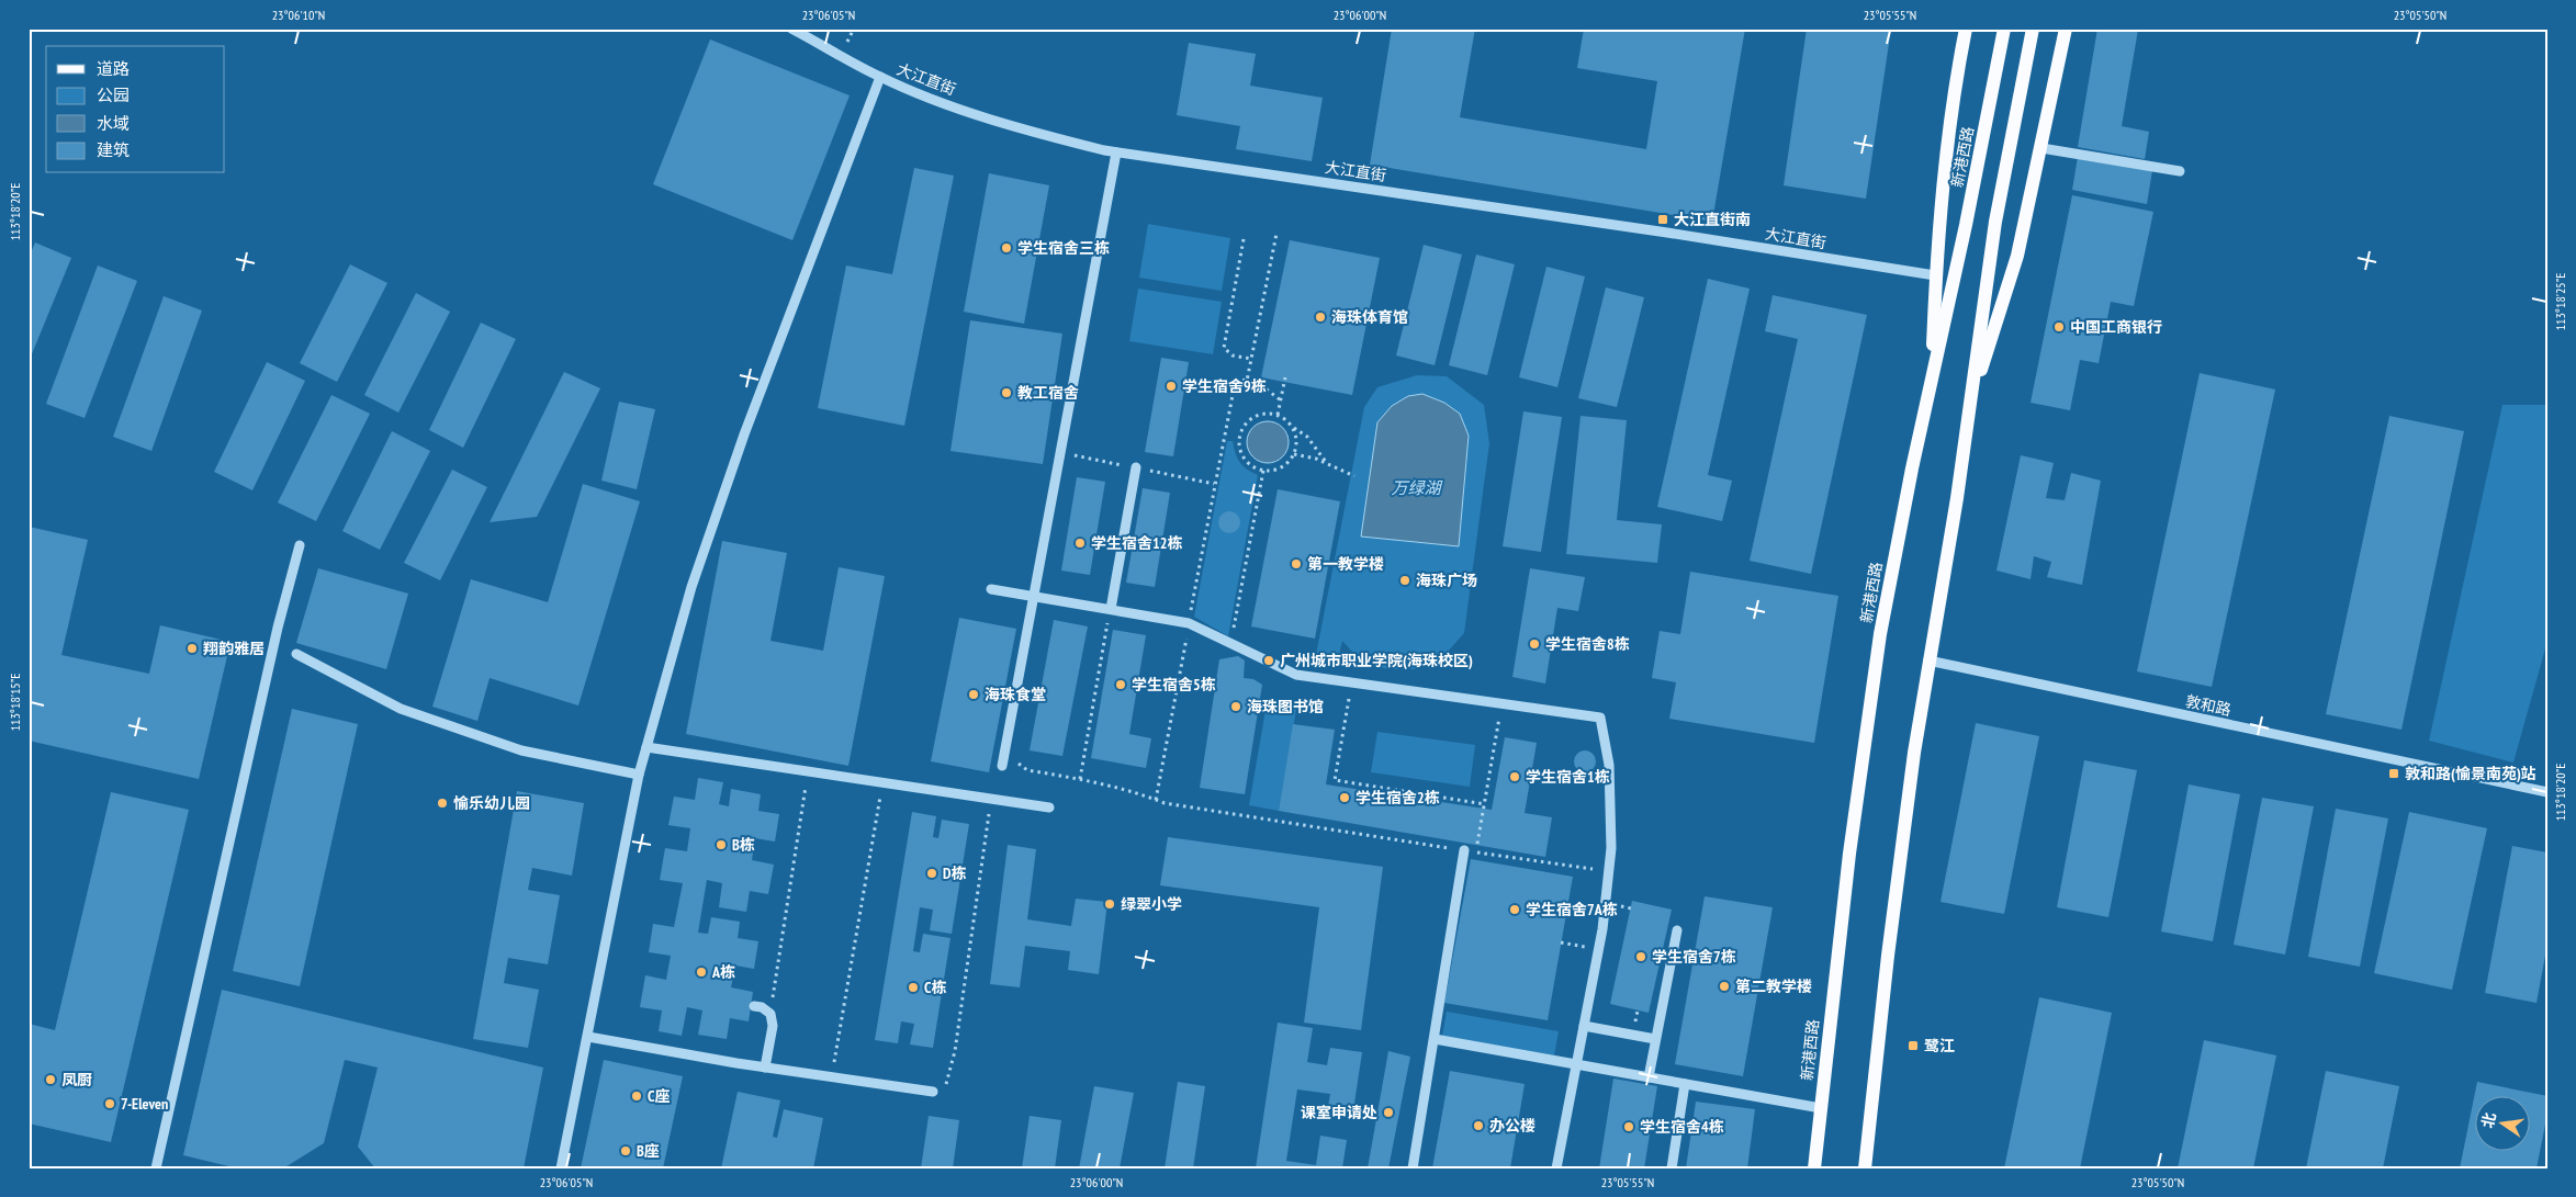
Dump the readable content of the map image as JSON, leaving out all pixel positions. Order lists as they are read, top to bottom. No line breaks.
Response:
{"streets":{"main road":["新港西路"],"street":["大江直街","敦和路"]},"water":["万绿湖"],"places":{"transit":["大江直街南","敦和路(愉景南苑)站","鹭江"],"other":["学生宿舍三栋","海珠体育馆","中国工商银行","学生宿舍9栋","教工宿舍","学生宿舍12栋","第一教学楼","海珠广场","学生宿舍8栋","翔韵雅居","广州城市职业学院(海珠校区)","学生宿舍5栋","海珠食堂","海珠图书馆","学生宿舍1栋","学生宿舍2栋","愉乐幼儿园","B栋","D栋","绿翠小学","学生宿舍7A栋","学生宿舍7栋","A栋","第二教学楼","C栋","凤厨","C座","7-Eleven","课室申请处","办公楼","学生宿舍4栋","B座"]},"legend":["道路","公园","水域","建筑"],"north":"left","coordinates":["23°06'10\"N","23°06'05\"N","23°06'00\"N","23°05'55\"N","23°05'50\"N","113°18'20\"E","113°18'25\"E","113°18'15\"E"]}
